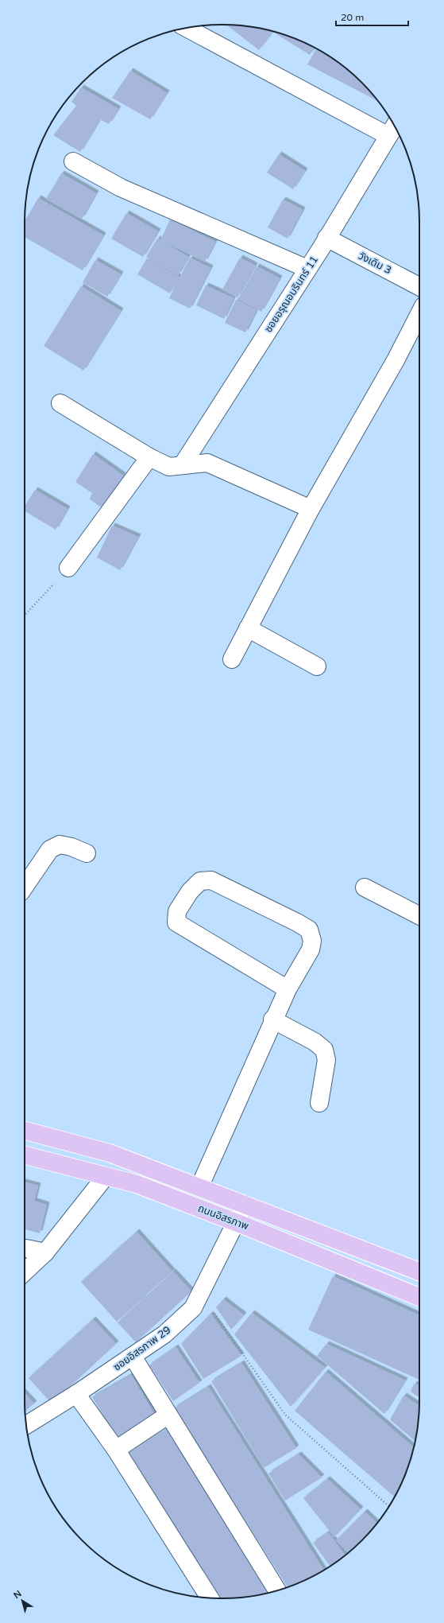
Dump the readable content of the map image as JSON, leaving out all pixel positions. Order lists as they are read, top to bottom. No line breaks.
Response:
{"streets":{"main road":["ถนนอิสรภาพ"],"street":["วังเดิม 3","ซอยอรุณอมรินทร์ 11","ซอยอิสรภาพ 29"]},"crossings":[["วังเดิม 3","ซอยอรุณอมรินทร์ 11"],["ถนนอิสรภาพ","ซอยอิสรภาพ 29"]],"scale_bar":"20 m","north":"top left"}
